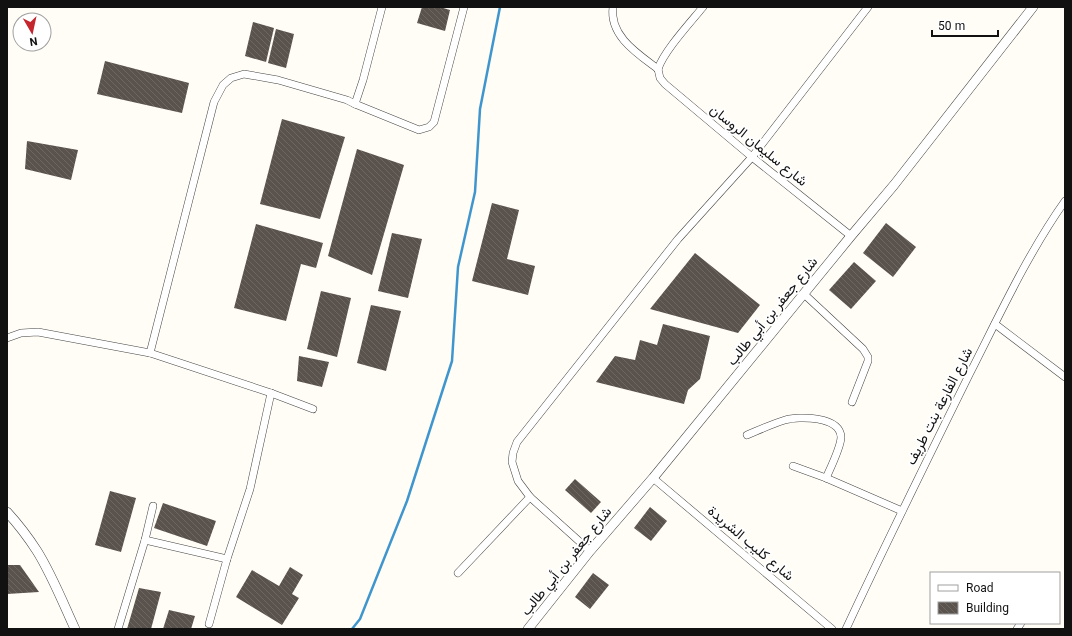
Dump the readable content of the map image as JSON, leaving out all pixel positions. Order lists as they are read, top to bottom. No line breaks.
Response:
{"streets":{"street":["شارع سليمان الروسان","شارع جعفر بن أبي طالب","شارع الفارعة بنت طريف","شارع كليب الشريدة"]},"crossings":[["شارع سليمان الروسان","شارع جعفر بن أبي طالب"],["شارع جعفر بن أبي طالب","شارع كليب الشريدة"]],"legend":["Road","Building"],"scale_bar":"50 m","north":"bottom"}
